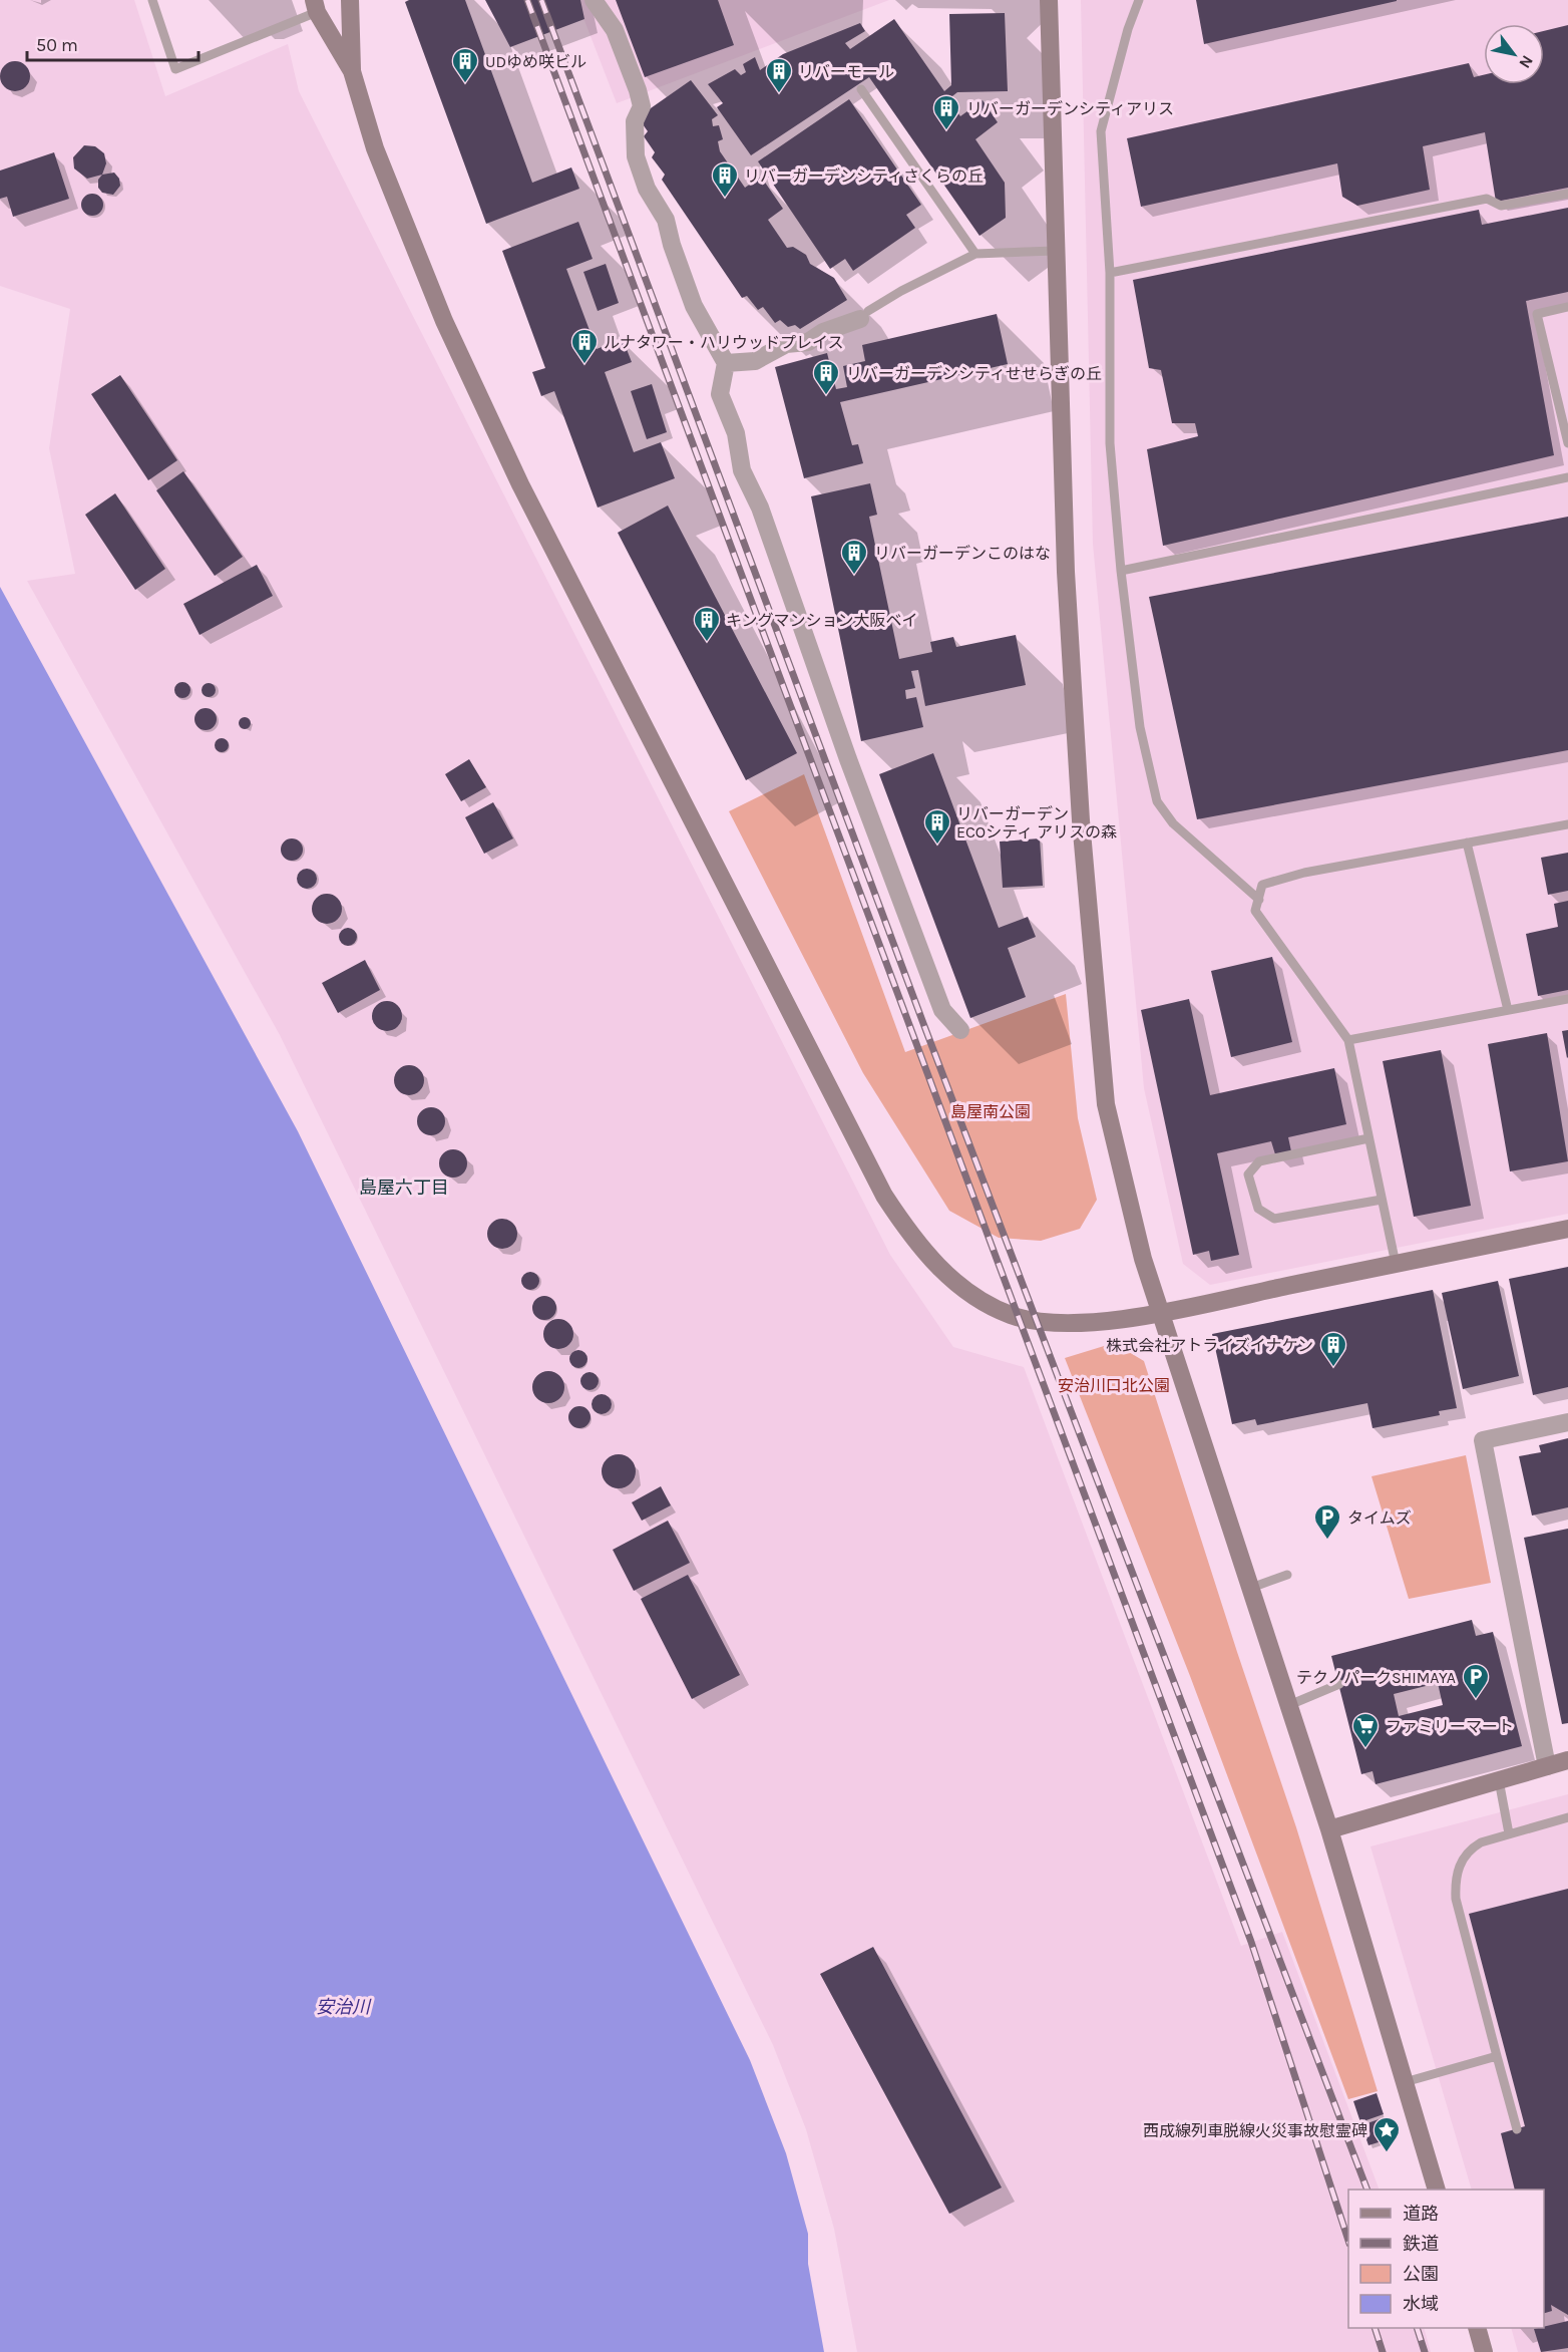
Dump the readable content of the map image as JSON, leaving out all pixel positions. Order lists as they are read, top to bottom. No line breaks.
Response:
{"districts":["島屋六丁目"],"water":["安治川"],"parks":["島屋南公園","安治川口北公園"],"places":{"building":["UDゆめ咲ビル","リバーモール","リバーガーデンシティアリス","リバーガーデンシティさくらの丘","ルナタワー・ハリウッドプレイス","リバーガーデンシティせせらぎの丘","リバーガーデンこのはな","キングマンション大阪ベイ","リバーガーデン ECOシティ アリスの森","株式会社アトライズイナケン"],"parking":["タイムズ","テクノパークSHIMAYA"],"supermarket":["ファミリーマート"],"place":["西成線列車脱線火災事故慰霊碑"]},"legend":["道路","鉄道","公園","水域"],"scale_bar":"50 m","north":"bottom right"}
